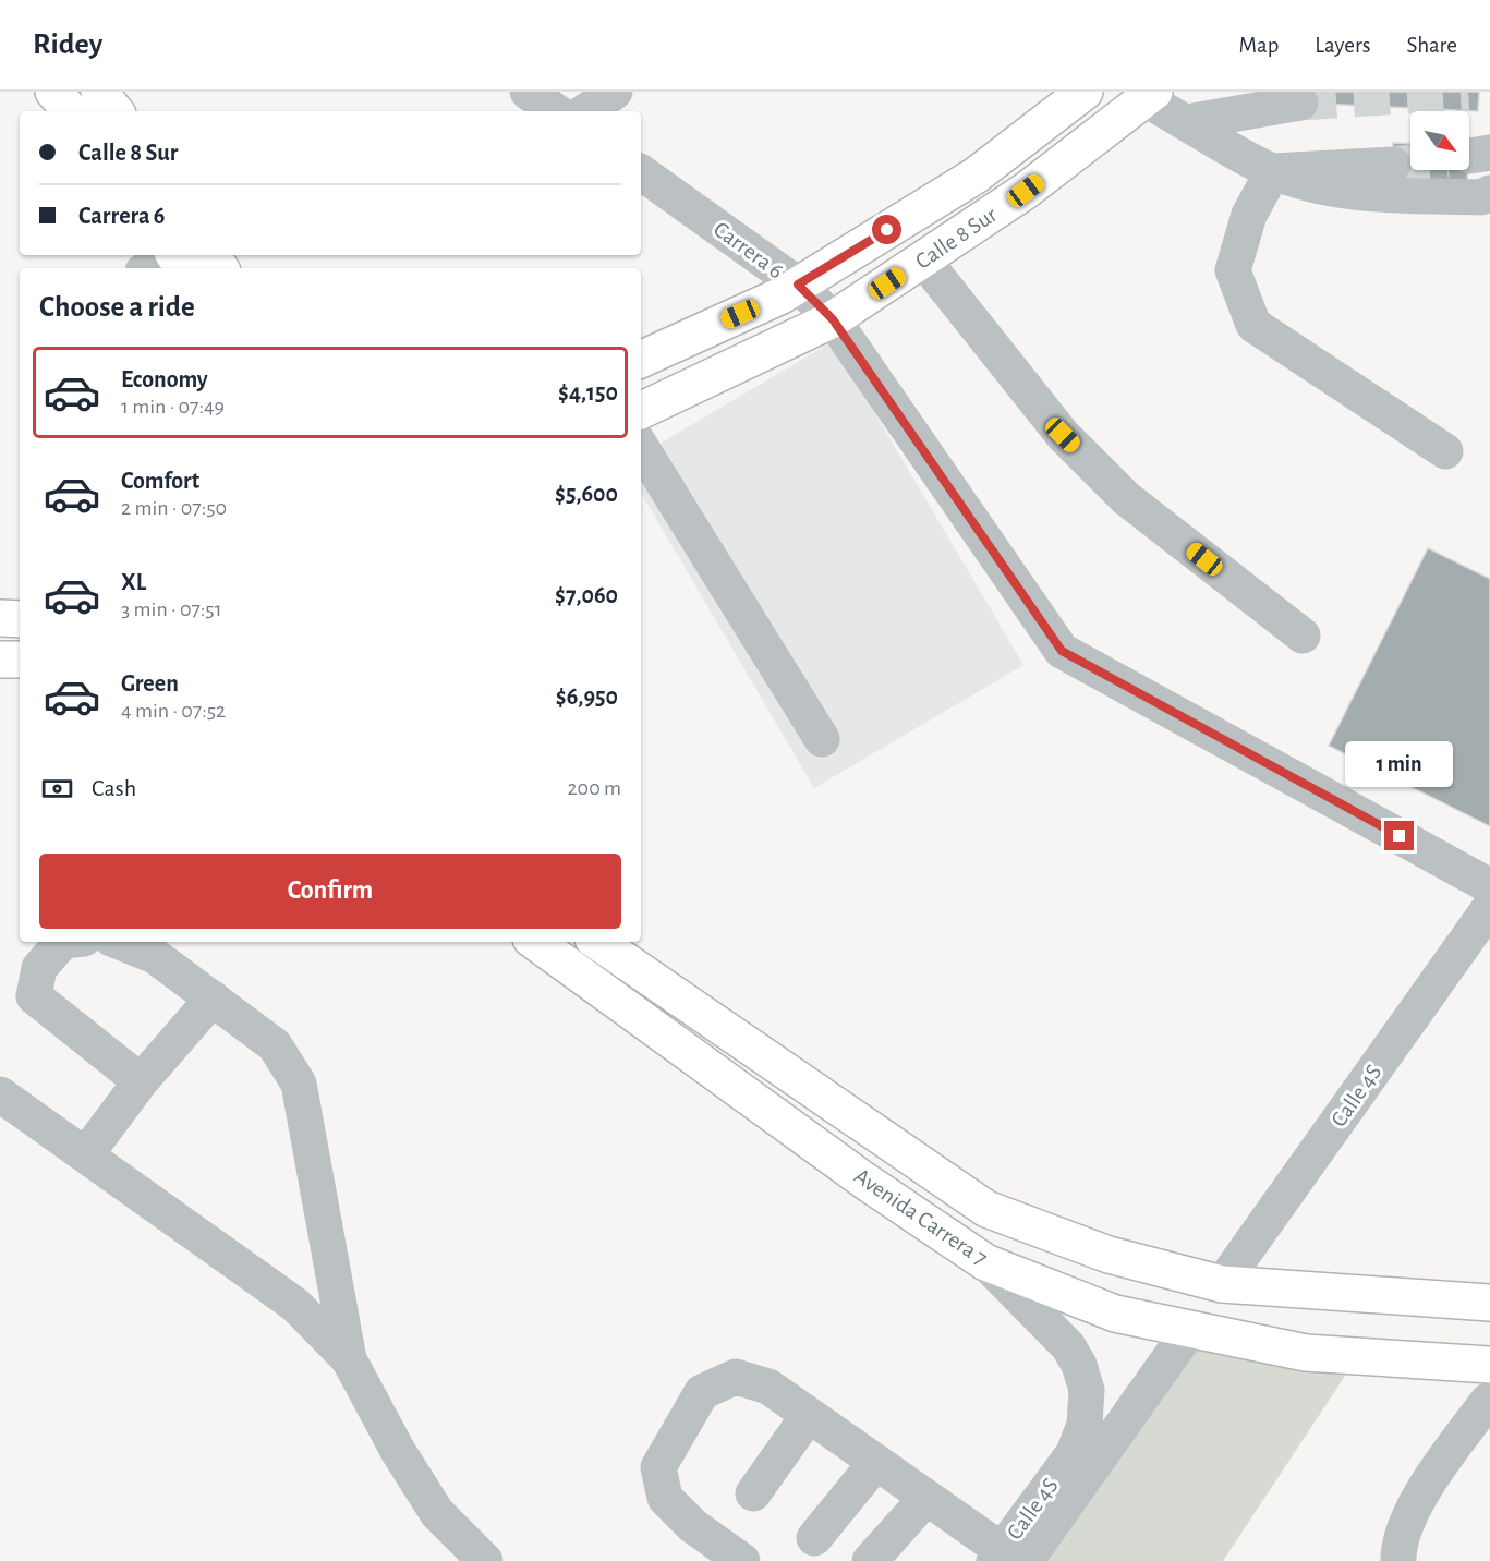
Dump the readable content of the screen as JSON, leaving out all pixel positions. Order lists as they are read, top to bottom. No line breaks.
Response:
{"streets":{"main road":["Calle 8 Sur","Avenida Carrera 7"],"street":["Carrera 6","Calle 4S"]},"crossings":[["Calle 8 Sur","Carrera 6"],["Calle 4S","Avenida Carrera 7"]],"north":"bottom right","page":{"header":"Ridey","nav":["Map","Layers","Share"],"banner":["Calle 8 Sur","Carrera 6"],"heading":"Choose a ride","list":[{"name":"Economy","note":"1 min · 07:49","value":"$4,150"},{"name":"Comfort","note":"2 min · 07:50","value":"$5,600"},{"name":"XL","note":"3 min · 07:51","value":"$7,060"},{"name":"Green","note":"4 min · 07:52","value":"$6,950"}],"bubble":"1 min","pay":["Cash","200 m"],"buttons":"Confirm"}}
